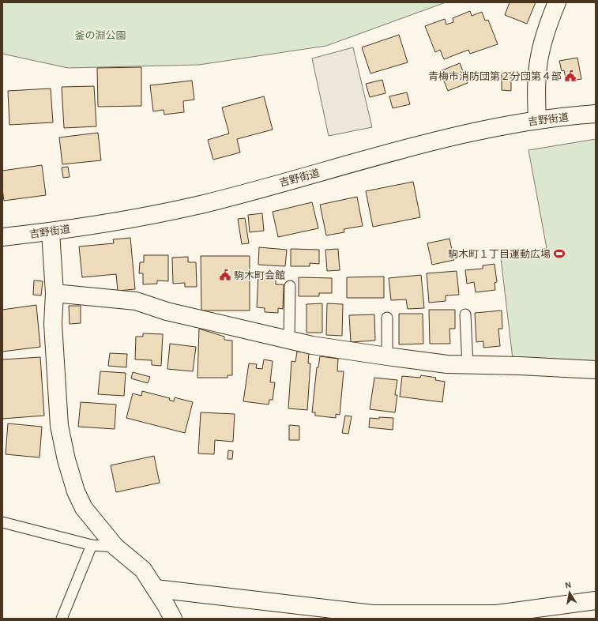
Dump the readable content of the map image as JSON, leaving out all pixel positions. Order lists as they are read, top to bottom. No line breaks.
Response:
{"streets":{"main road":["吉野街道"]},"parks":["釜の淵公園"],"places":{"public building":["青梅市消防団第２分団第４部","駒木町会館"],"sports":["駒木町１丁目運動広場"]},"north":"top"}
